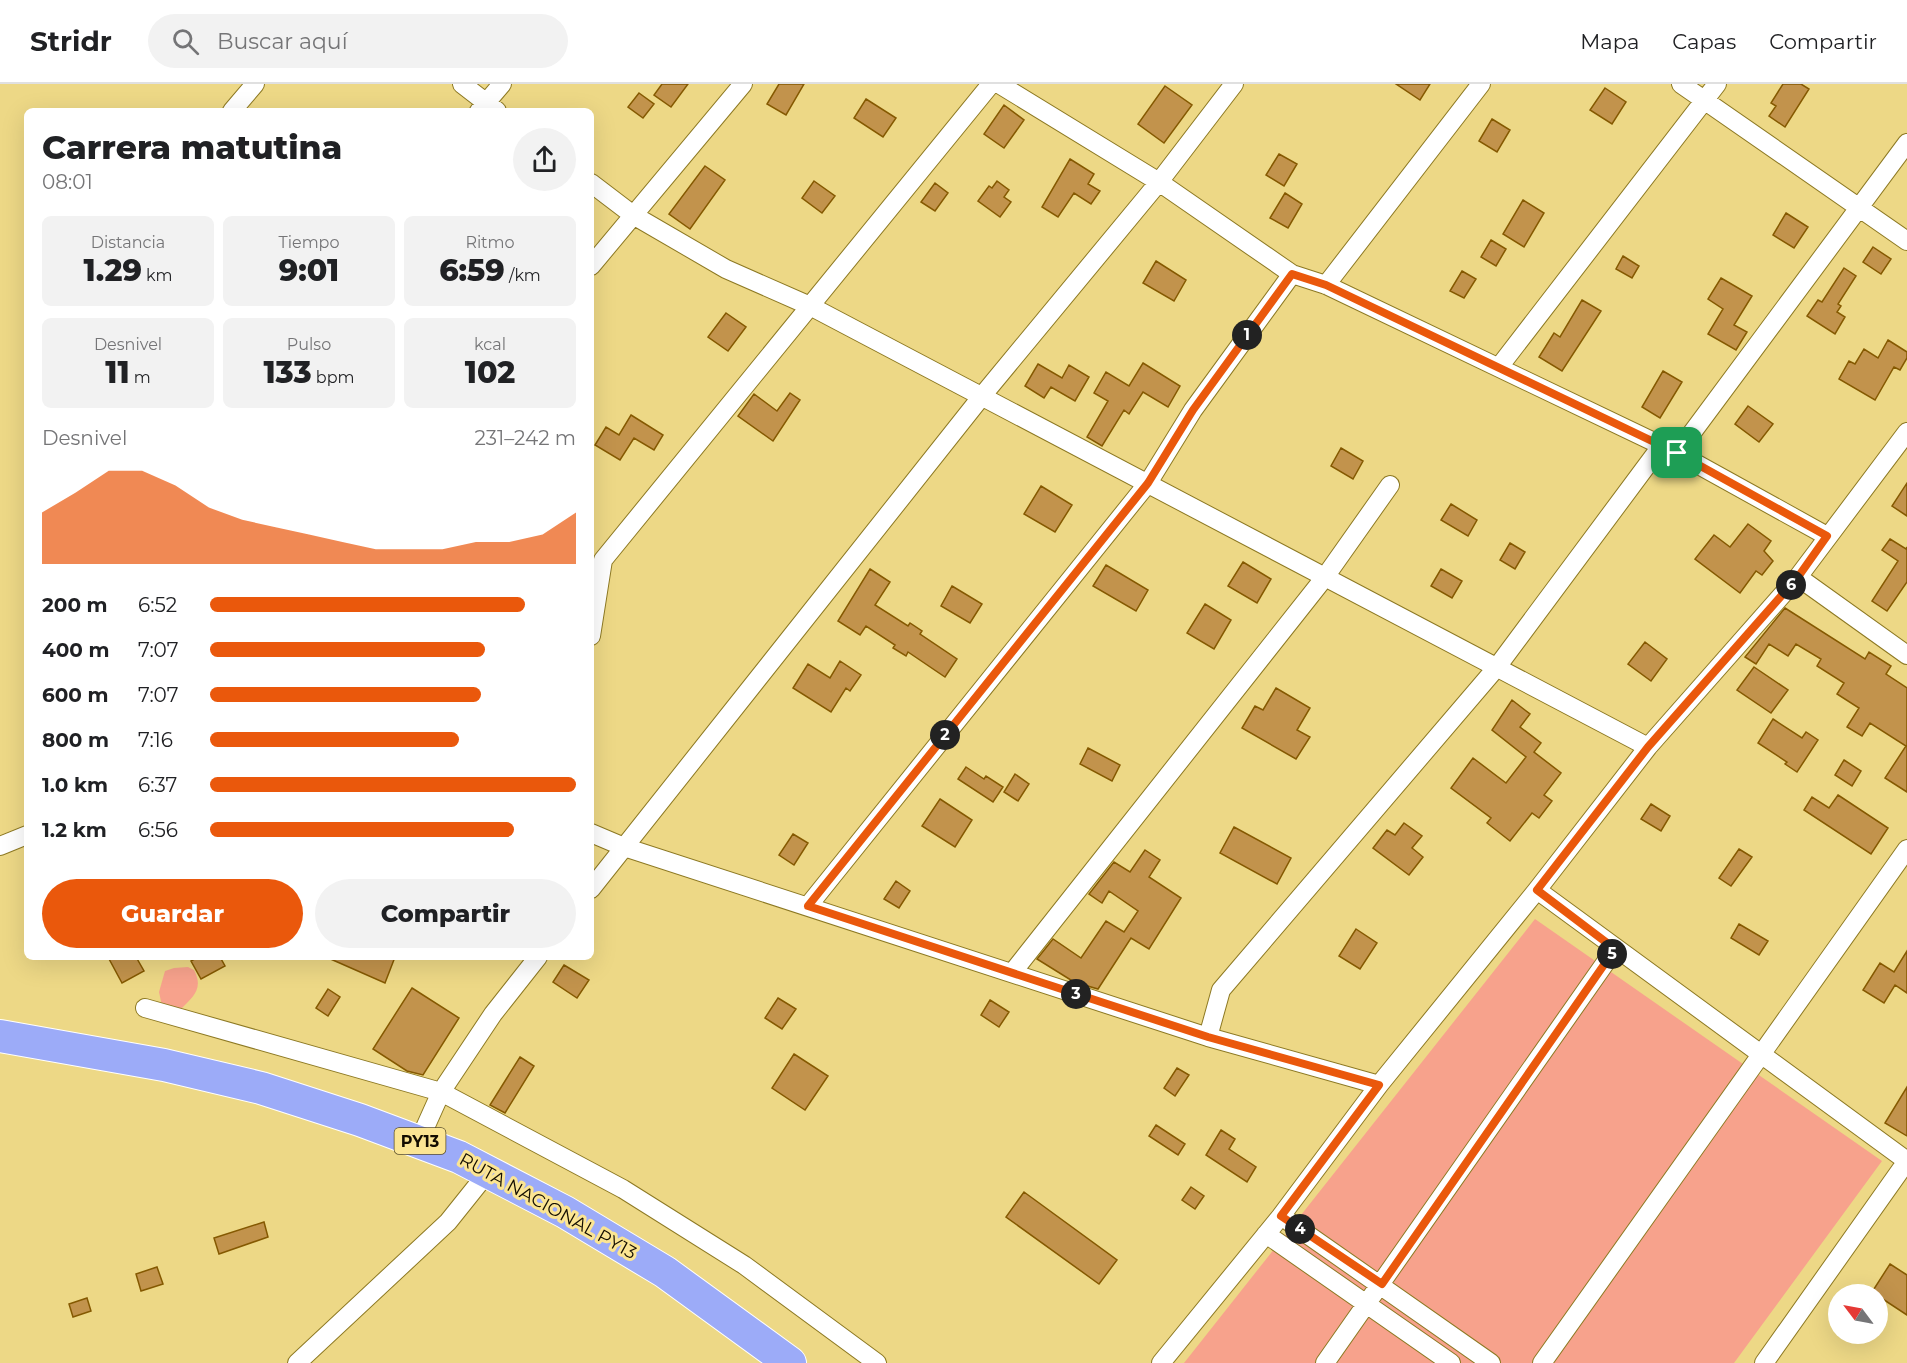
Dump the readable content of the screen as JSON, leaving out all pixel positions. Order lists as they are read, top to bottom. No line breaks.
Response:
{"streets":{"highway":["PY13","RUTA NACIONAL PY13"]},"north":"top left","page":{"header":"Stridr","search":"Buscar aquí","nav":["Mapa","Capas","Compartir"],"heading":["Carrera matutina","08:01"],"stats":[["Distancia","1.29 km"],["Tiempo","9:01"],["Ritmo","6:59 /km"],["Desnivel","11 m"],["Pulso","133 bpm"],["kcal","102"]],"pins":["1","6","2","5","3","4"],"chart":["Desnivel","231–242 m"],"list":[{"name":"200 m","note":"6:52"},{"name":"400 m","note":"7:07"},{"name":"600 m","note":"7:07"},{"name":"800 m","note":"7:16"},{"name":"1.0 km","note":"6:37"},{"name":"1.2 km","note":"6:56"}],"buttons":["Guardar","Compartir"]}}
